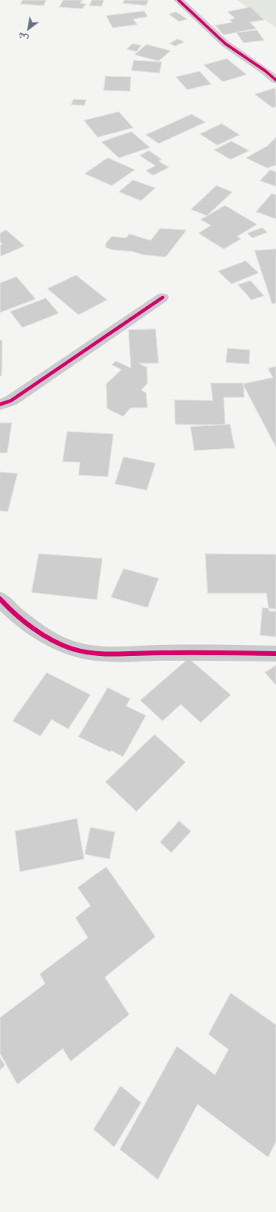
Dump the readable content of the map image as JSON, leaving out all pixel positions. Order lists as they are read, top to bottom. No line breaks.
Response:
{"north":"bottom left"}
